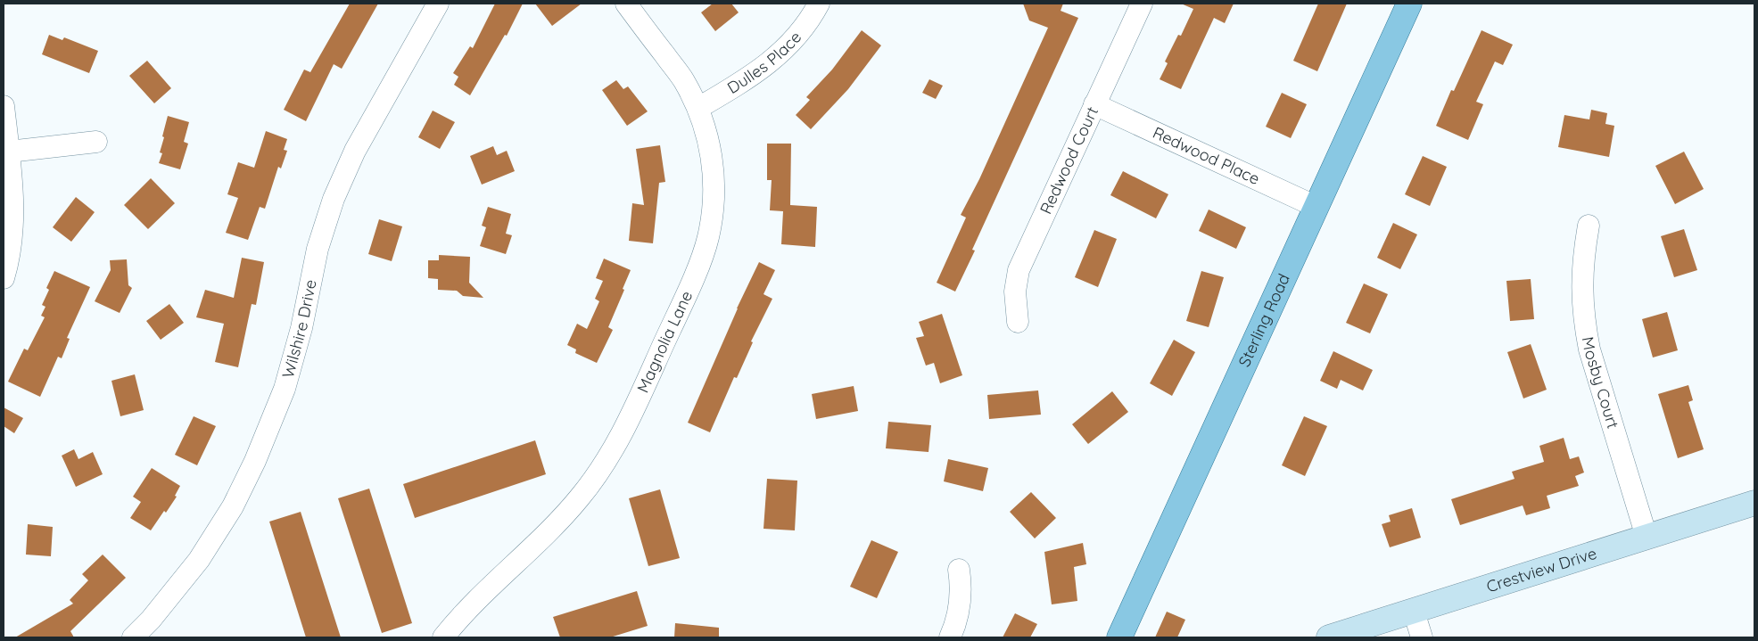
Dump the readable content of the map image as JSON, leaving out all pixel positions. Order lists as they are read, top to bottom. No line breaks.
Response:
{"streets":{"main road":["Sterling Road","Crestview Drive"],"street":["Dulles Place","Redwood Place","Redwood Court","Wilshire Drive","Magnolia Lane","Mosby Court"]},"crossings":[["Dulles Place","Magnolia Lane"],["Redwood Place","Redwood Court"],["Redwood Place","Sterling Road"],["Mosby Court","Crestview Drive"]]}
